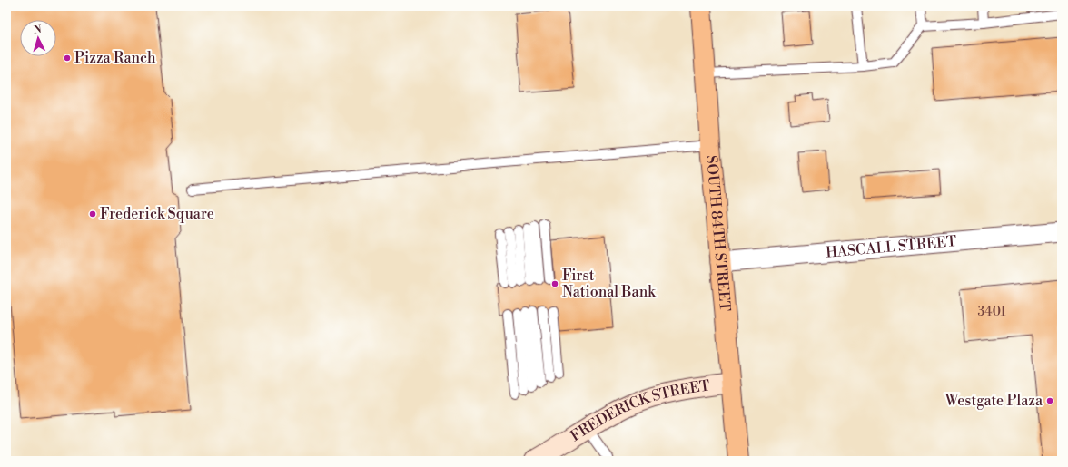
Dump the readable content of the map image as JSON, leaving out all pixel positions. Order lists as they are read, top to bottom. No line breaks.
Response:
{"streets":{"main road":["SOUTH 84TH STREET","FREDERICK STREET"],"street":["HASCALL STREET"]},"crossings":[["SOUTH 84TH STREET","HASCALL STREET"],["SOUTH 84TH STREET","FREDERICK STREET"]],"places":["Pizza Ranch","Frederick Square","First National Bank","Westgate Plaza"],"house_numbers":["3401"],"north":"top"}
